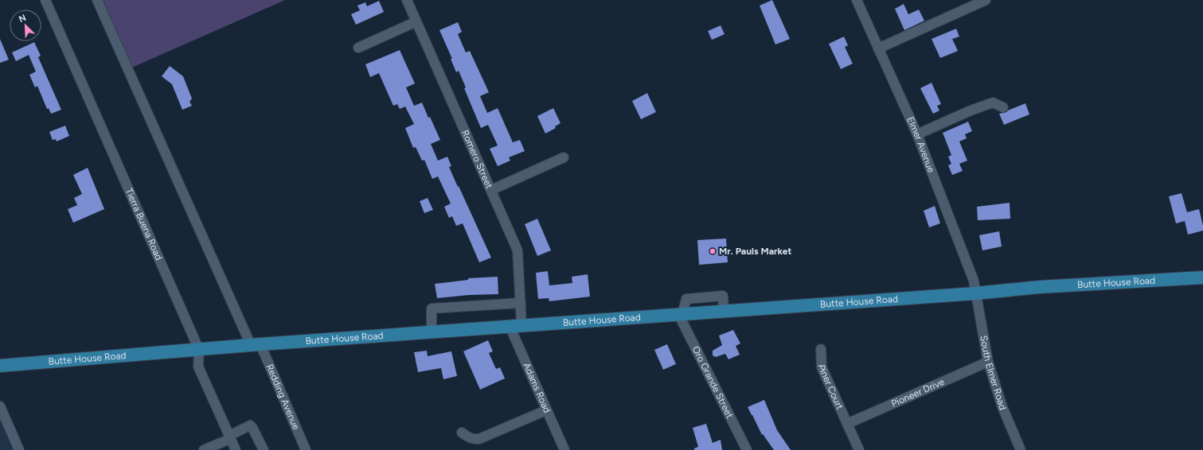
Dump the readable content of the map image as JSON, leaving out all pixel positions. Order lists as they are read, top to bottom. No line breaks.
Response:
{"streets":{"main road":["Butte House Road"],"street":["Elmer Avenue","Romero Street","Tierra Buena Road","South Elmer Road","Oro Grande Street","Piner Court","Adams Road","Pioneer Drive","Redding Avenue"]},"crossings":[["Elmer Avenue","Butte House Road"],["Elmer Avenue","South Elmer Road"],["Romero Street","Butte House Road"],["Romero Street","Adams Road"],["Tierra Buena Road","Butte House Road"],["Butte House Road","South Elmer Road"],["Butte House Road","Oro Grande Street"],["Butte House Road","Adams Road"],["Butte House Road","Redding Avenue"],["South Elmer Road","Pioneer Drive"],["Piner Court","Pioneer Drive"]],"places":["Mr. Pauls Market"],"north":"top left"}
